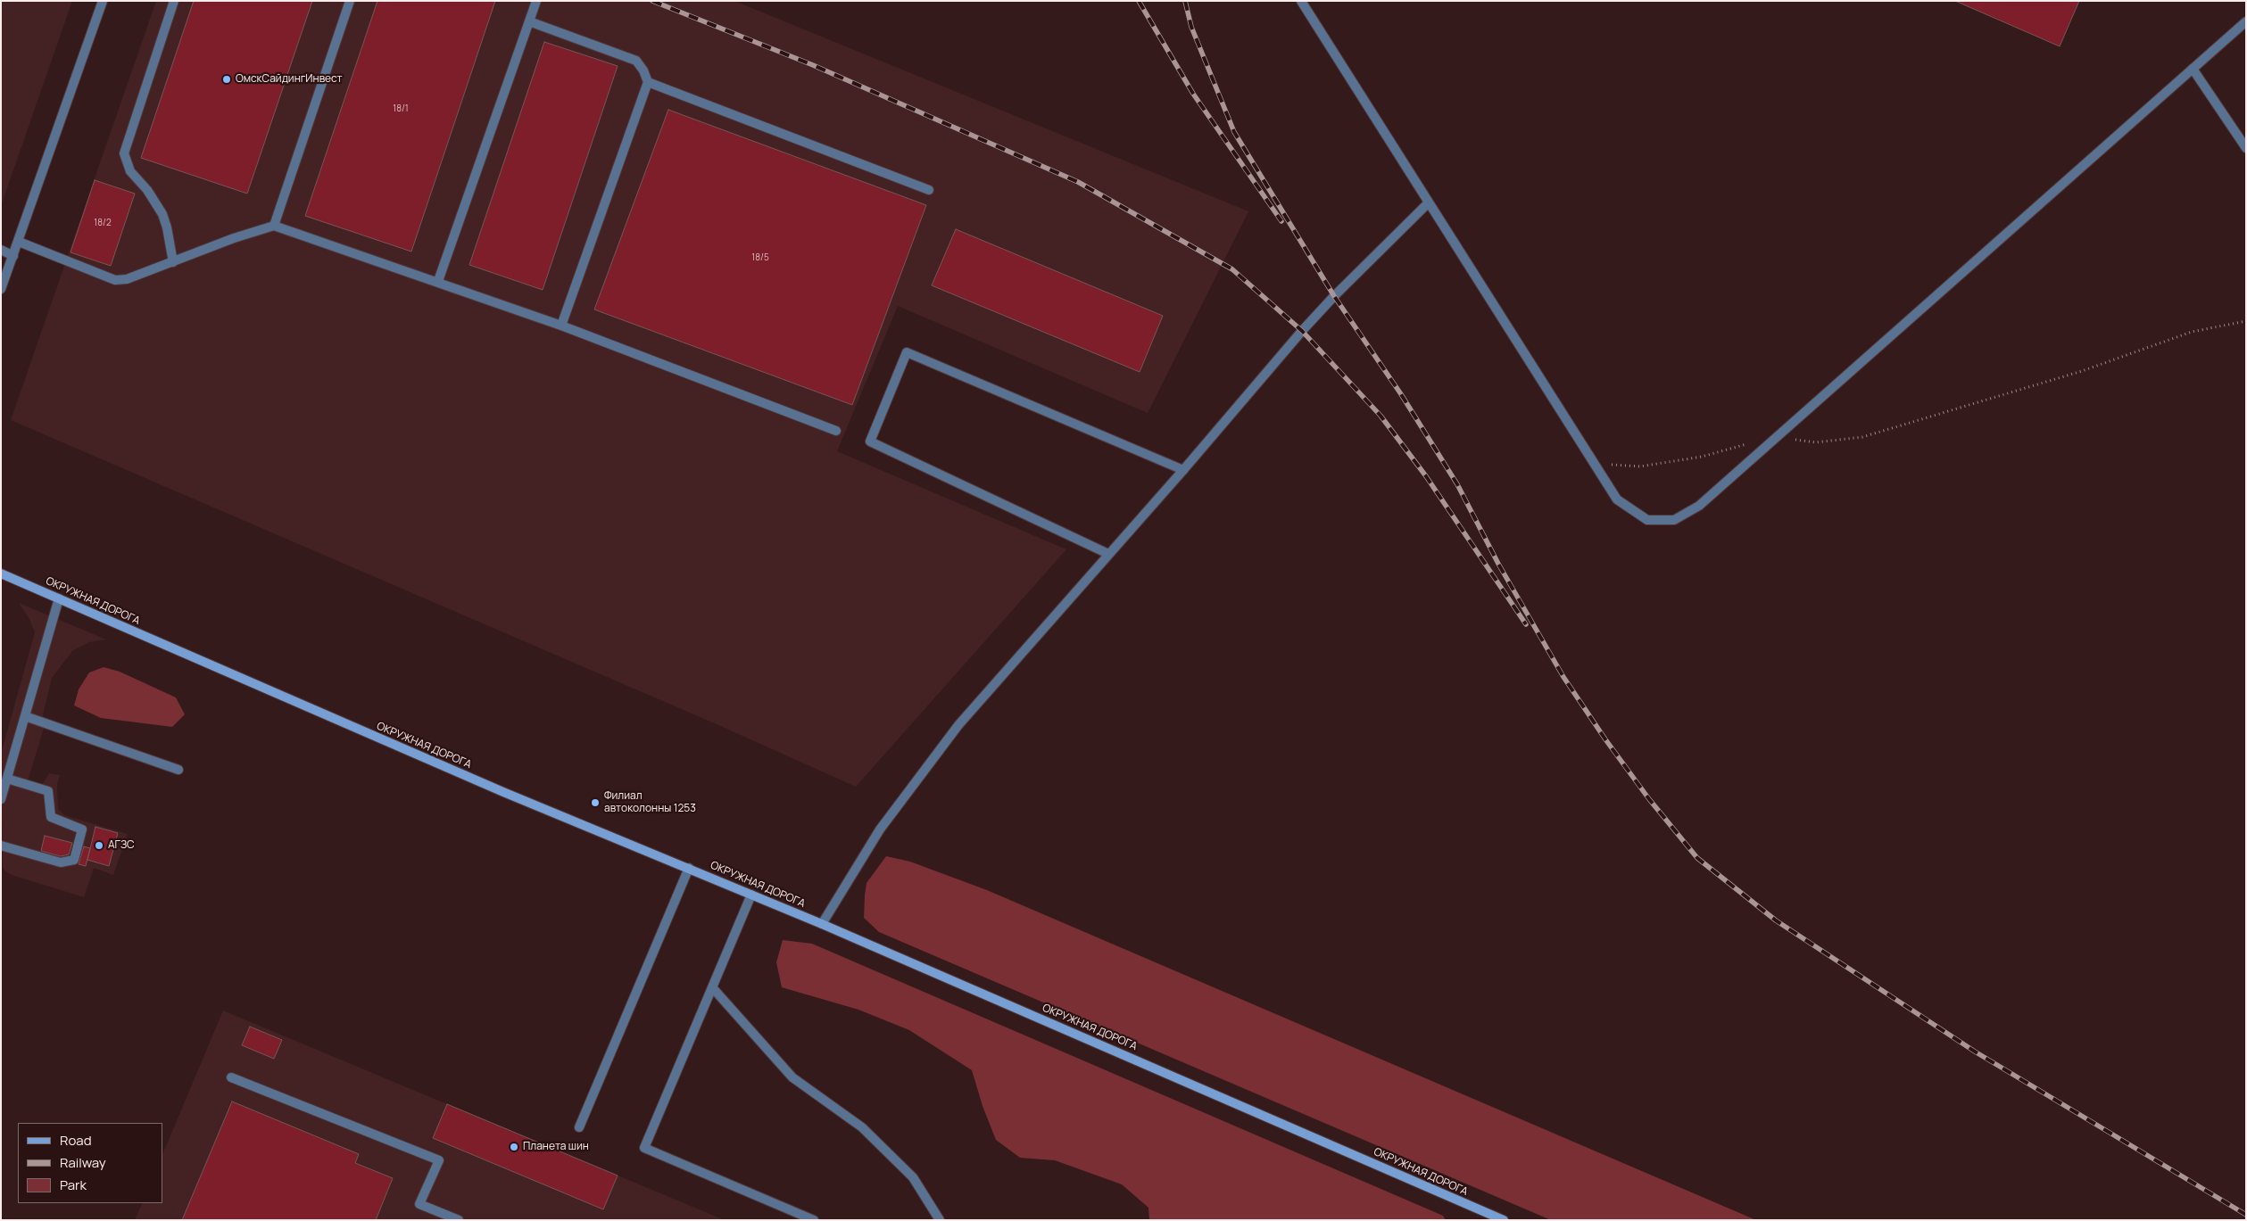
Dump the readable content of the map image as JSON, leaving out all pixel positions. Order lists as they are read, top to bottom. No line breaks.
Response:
{"streets":{"main road":["ОКРУЖНАЯ ДОРОГА"]},"places":["ОмскСайдингИнвест","Филиал автоколонны 1253","АГЗС","Планета шин"],"house_numbers":["18/1","18/2","18/5"],"legend":["Road","Railway","Park"]}
